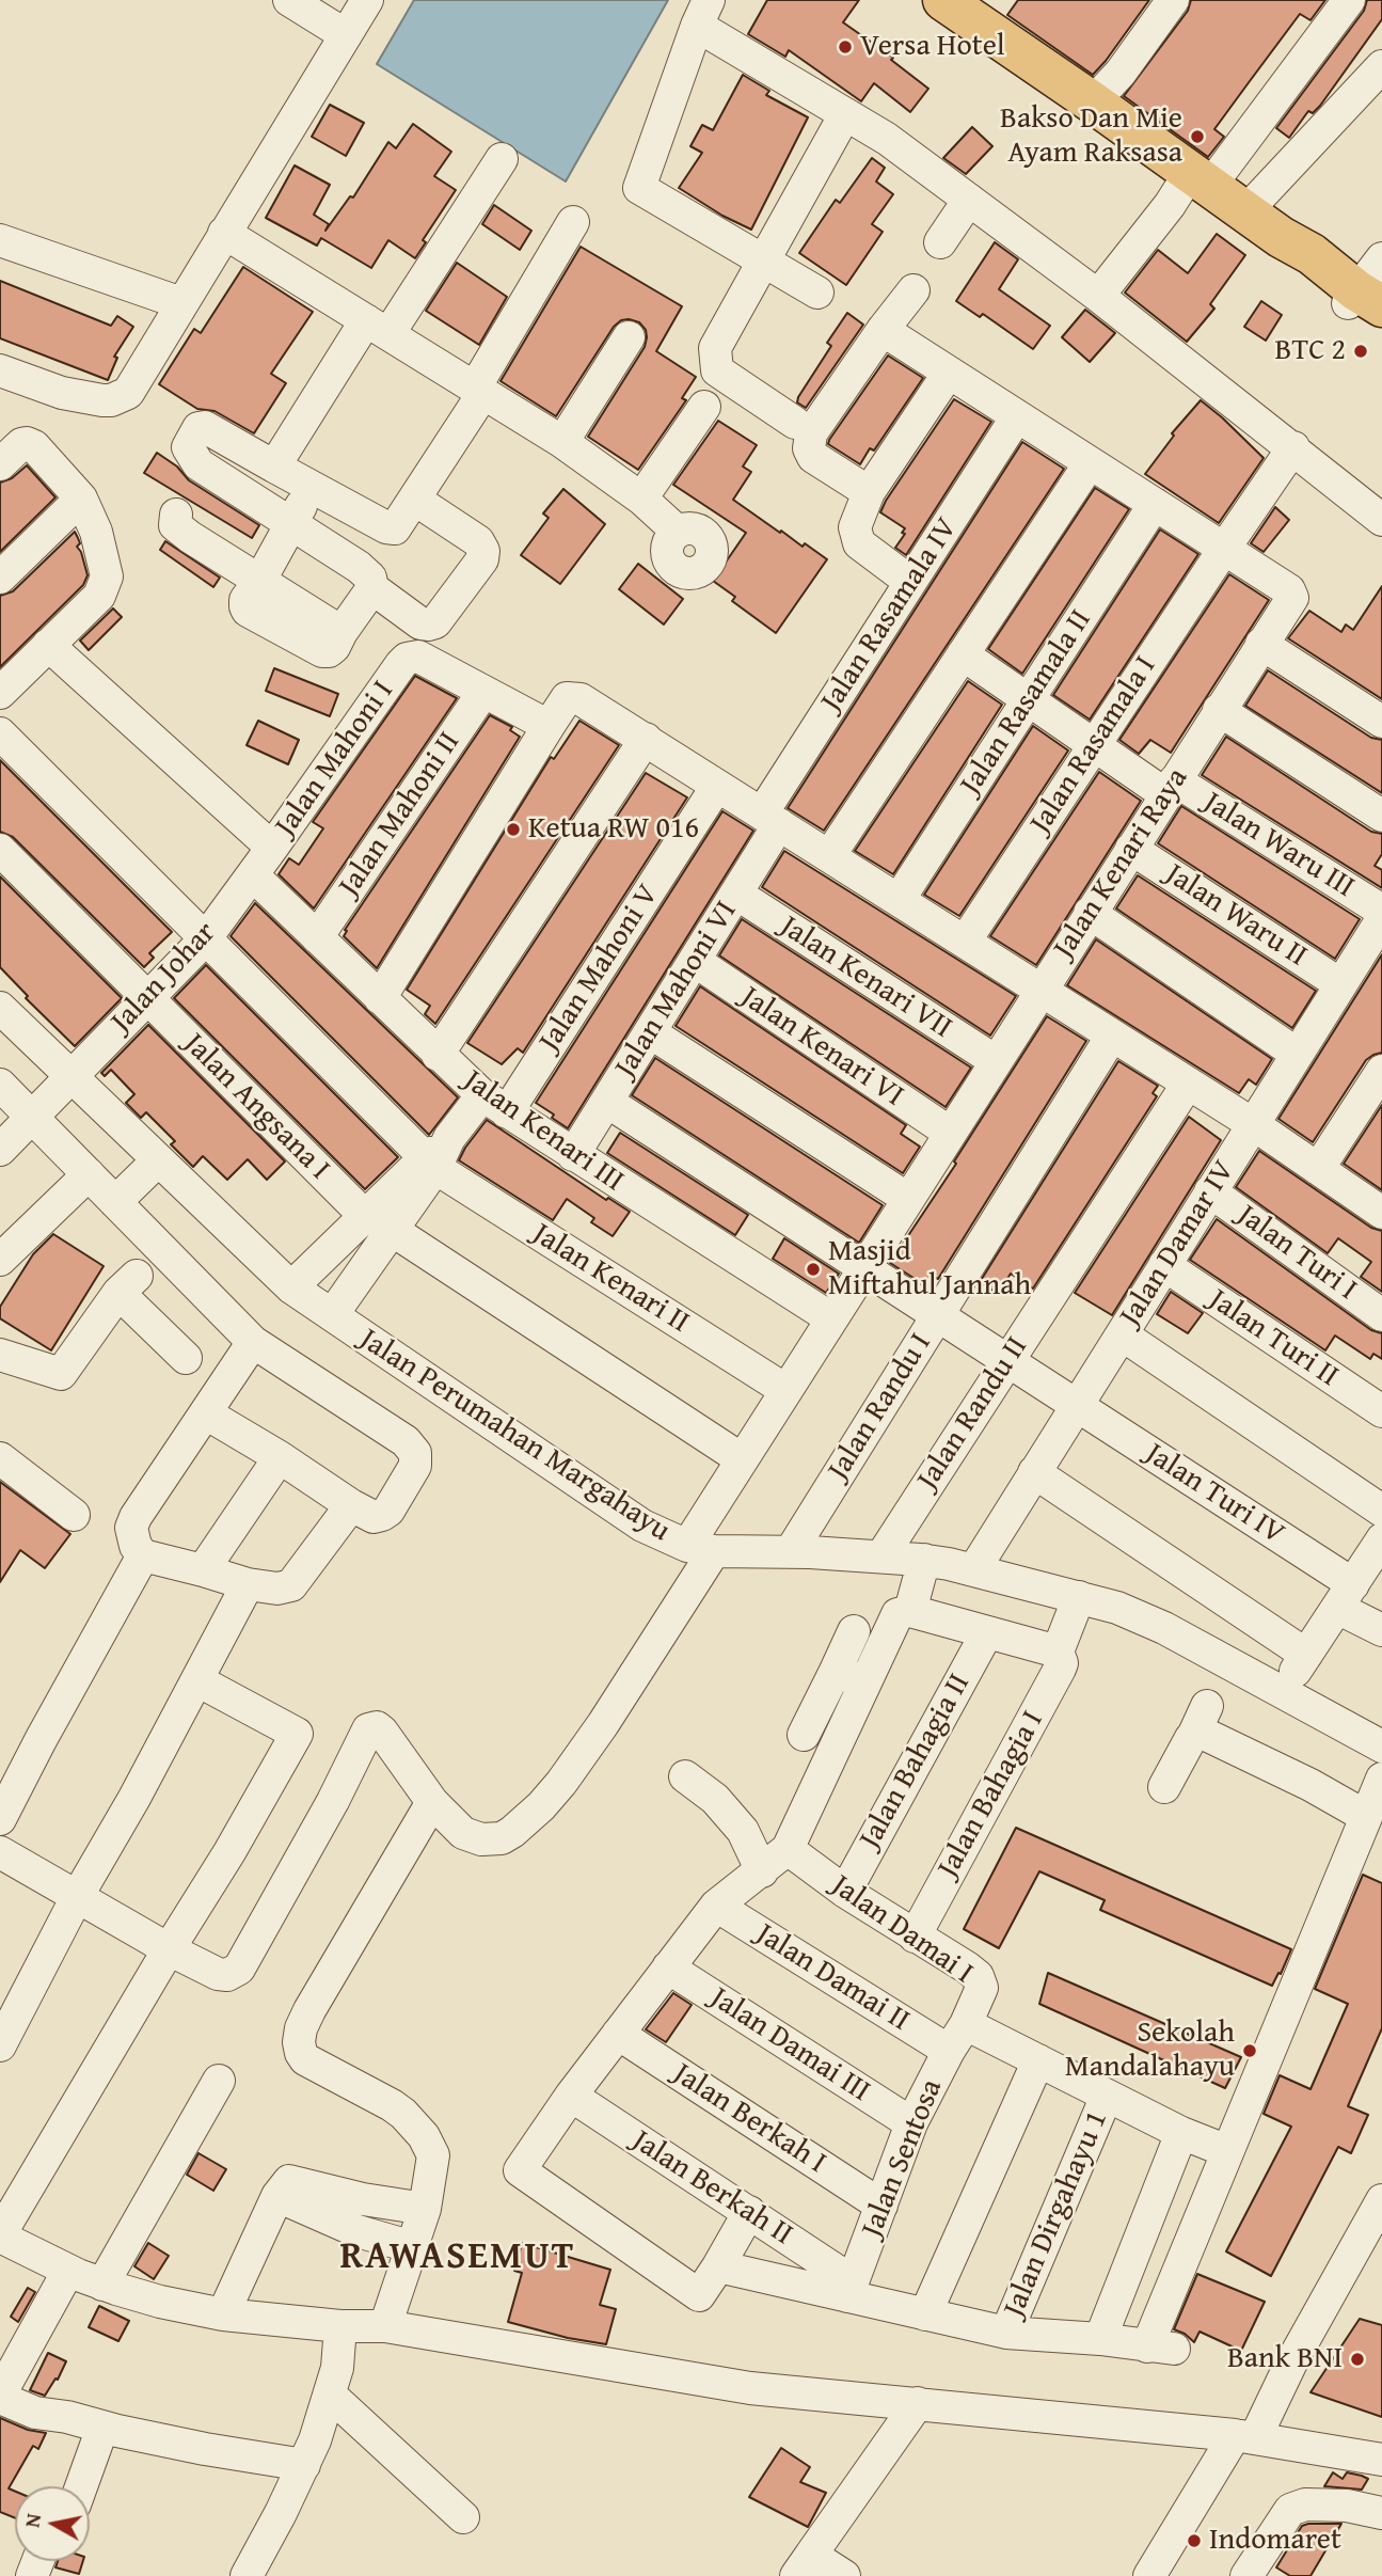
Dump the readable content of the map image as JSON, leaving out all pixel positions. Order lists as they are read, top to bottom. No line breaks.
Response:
{"streets":{"street":["Jalan Rasamala IV","Jalan Rasamala II","Jalan Rasamala I","Jalan Mahoni I","Jalan Mahoni II","Jalan Waru III","Jalan Kenari Raya","Jalan Waru II","Jalan Mahoni V","Jalan Johar","Jalan Kenari VII","Jalan Mahoni VI","Jalan Kenari VI","Jalan Angsana I","Jalan Kenari III","Jalan Damar IV","Jalan Turi I","Jalan Kenari II","Jalan Turi II","Jalan Randu I","Jalan Randu II","Jalan Perumahan Margahayu","Jalan Turi IV","Jalan Bahagia II","Jalan Bahagia I","Jalan Damai I","Jalan Damai II","Jalan Damai III","Jalan Berkah I","Jalan Sentosa","Jalan Berkah II","Jalan Dirgahayu 1"]},"crossings":[["Jalan Rasamala IV","Jalan Kenari Raya"],["Jalan Rasamala IV","Jalan Mahoni VI"],["Jalan Rasamala II","Jalan Waru III"],["Jalan Rasamala II","Jalan Kenari Raya"],["Jalan Rasamala I","Jalan Waru III"],["Jalan Rasamala I","Jalan Kenari Raya"],["Jalan Mahoni I","Jalan Mahoni II"],["Jalan Mahoni I","Jalan Johar"],["Jalan Mahoni I","Jalan Kenari III"],["Jalan Mahoni II","Jalan Kenari III"],["Jalan Waru III","Jalan Kenari Raya"],["Jalan Kenari Raya","Jalan Waru II"],["Jalan Kenari Raya","Jalan Kenari VII"],["Jalan Kenari Raya","Jalan Kenari VI"],["Jalan Kenari Raya","Jalan Angsana I"],["Jalan Kenari Raya","Jalan Kenari III"],["Jalan Kenari Raya","Jalan Kenari II"],["Jalan Kenari Raya","Jalan Perumahan Margahayu"],["Jalan Kenari Raya","Jalan Turi IV"],["Jalan Waru II","Jalan Damar IV"],["Jalan Mahoni V","Jalan Angsana I"],["Jalan Mahoni V","Jalan Kenari III"],["Jalan Mahoni V","Jalan Kenari II"],["Jalan Johar","Jalan Angsana I"],["Jalan Johar","Jalan Kenari III"],["Jalan Johar","Jalan Kenari II"],["Jalan Johar","Jalan Perumahan Margahayu"],["Jalan Kenari VII","Jalan Mahoni VI"],["Jalan Mahoni VI","Jalan Kenari VI"],["Jalan Mahoni VI","Jalan Kenari III"],["Jalan Mahoni VI","Jalan Turi IV"],["Jalan Damar IV","Jalan Turi I"],["Jalan Damar IV","Jalan Turi II"],["Jalan Damar IV","Jalan Perumahan Margahayu"],["Jalan Damar IV","Jalan Turi IV"],["Jalan Randu I","Jalan Perumahan Margahayu"],["Jalan Randu I","Jalan Turi IV"],["Jalan Randu II","Jalan Perumahan Margahayu"],["Jalan Randu II","Jalan Turi IV"],["Jalan Perumahan Margahayu","Jalan Bahagia I"],["Jalan Bahagia II","Jalan Damai I"],["Jalan Bahagia I","Jalan Damai I"],["Jalan Damai I","Jalan Sentosa"],["Jalan Damai II","Jalan Sentosa"],["Jalan Damai III","Jalan Sentosa"],["Jalan Berkah I","Jalan Sentosa"],["Jalan Sentosa","Jalan Berkah II"]],"districts":["RAWASEMUT"],"places":["Versa Hotel","Bakso Dan Mie Ayam Raksasa","BTC 2","Ketua RW 016","Masjid Miftahul Jannah","Sekolah Mandalahayu","Bank BNI","Indomaret"],"north":"left"}
